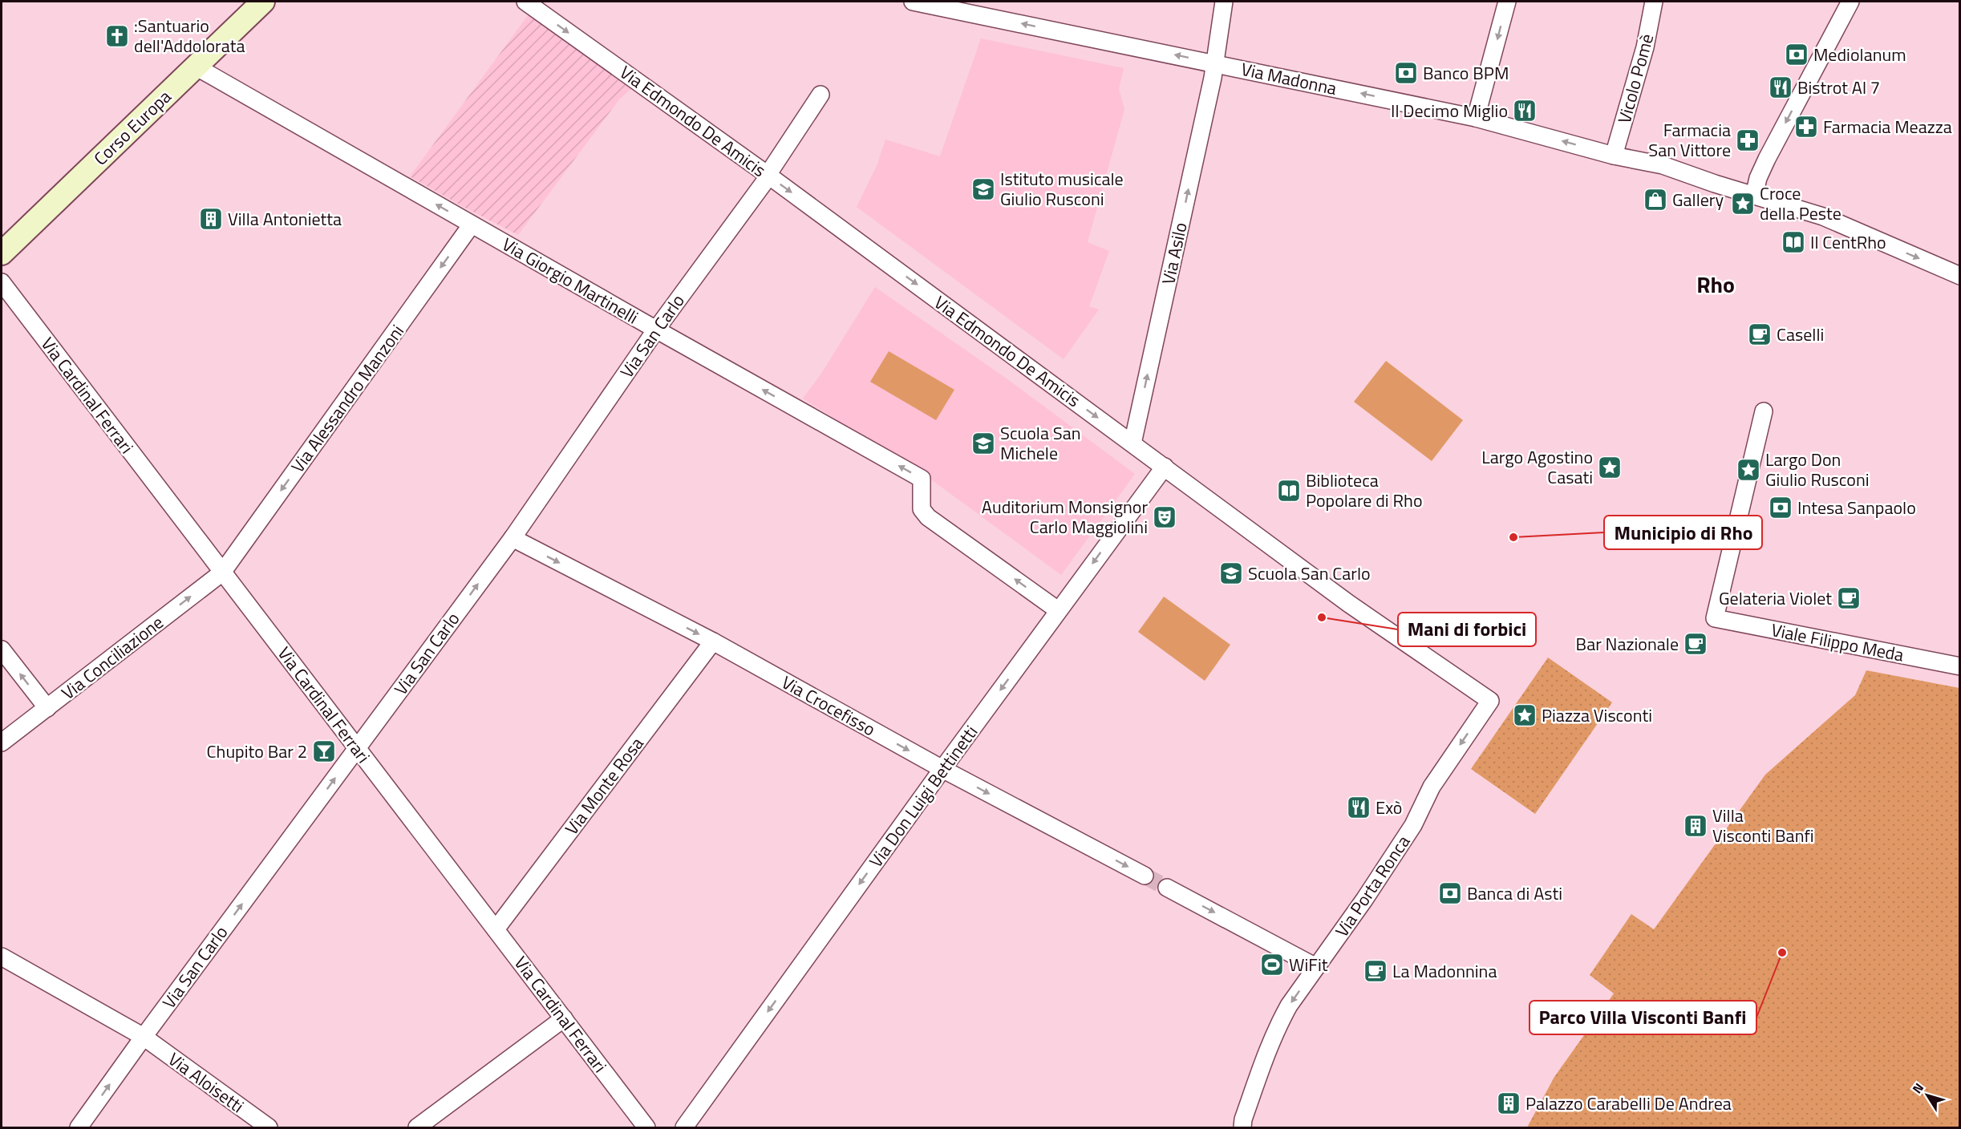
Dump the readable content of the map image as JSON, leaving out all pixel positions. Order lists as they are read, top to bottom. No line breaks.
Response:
{"streets":{"main road":["Corso Europa"],"street":["Via Madonna","Vicolo Pomè","Via Edmondo De Amicis","Via Asilo","Via Giorgio Martinelli","Via San Carlo","Via Cardinal Ferrari","Via Alessandro Manzoni","Viale Filippo Meda","Via Conciliazione","Via Crocefisso","Via Monte Rosa","Via Don Luigi Bettinetti","Via Porta Ronca","Via Aloisetti"]},"crossings":[["Via Madonna","Vicolo Pomè"],["Via Madonna","Via Asilo"],["Via Edmondo De Amicis","Via Asilo"],["Via Edmondo De Amicis","Via San Carlo"],["Via Edmondo De Amicis","Via Don Luigi Bettinetti"],["Via Edmondo De Amicis","Via Porta Ronca"],["Corso Europa","Via Giorgio Martinelli"],["Via Giorgio Martinelli","Via San Carlo"],["Via Giorgio Martinelli","Via Alessandro Manzoni"],["Via Giorgio Martinelli","Via Don Luigi Bettinetti"],["Via San Carlo","Via Cardinal Ferrari"],["Via San Carlo","Via Crocefisso"],["Via San Carlo","Via Aloisetti"],["Via Cardinal Ferrari","Via Alessandro Manzoni"],["Via Cardinal Ferrari","Via Conciliazione"],["Via Cardinal Ferrari","Via Monte Rosa"],["Via Alessandro Manzoni","Via Conciliazione"],["Via Crocefisso","Via Monte Rosa"],["Via Crocefisso","Via Don Luigi Bettinetti"]],"one_way":["Via Edmondo De Amicis","Via Asilo","Via Giorgio Martinelli","Via San Carlo","Via Alessandro Manzoni","Via Conciliazione","Via Crocefisso","Via Don Luigi Bettinetti","Via Porta Ronca"],"districts":["Rho"],"places":{"church":[":Santuario dell'Addolorata"],"bank":["Mediolanum","Banco BPM","Intesa Sanpaolo","Banca di Asti"],"restaurant":["Bistrot Al 7","Il Decimo Miglio","Exò"],"pharmacy":["Farmacia Meazza","Farmacia San Vittore"],"school or university":["Istituto musicale Giulio Rusconi","Scuola San Michele","Scuola San Carlo"],"shop":["Gallery"],"place":["Croce della Peste","Largo Agostino Casati","Largo Don Giulio Rusconi","Piazza Visconti"],"building":["Villa Antonietta","Villa Visconti Banfi","Palazzo Carabelli De Andrea"],"library":["Il CentRho","Biblioteca Popolare di Rho"],"cafe":["Caselli","Gelateria Violet","Bar Nazionale","La Madonnina"],"theatre":["Auditorium Monsignor Carlo Maggiolini"],"other":["Municipio di Rho","Mani di forbici","Parco Villa Visconti Banfi"],"bar":["Chupito Bar 2"],"sports":["WiFit"]},"north":"top left"}
